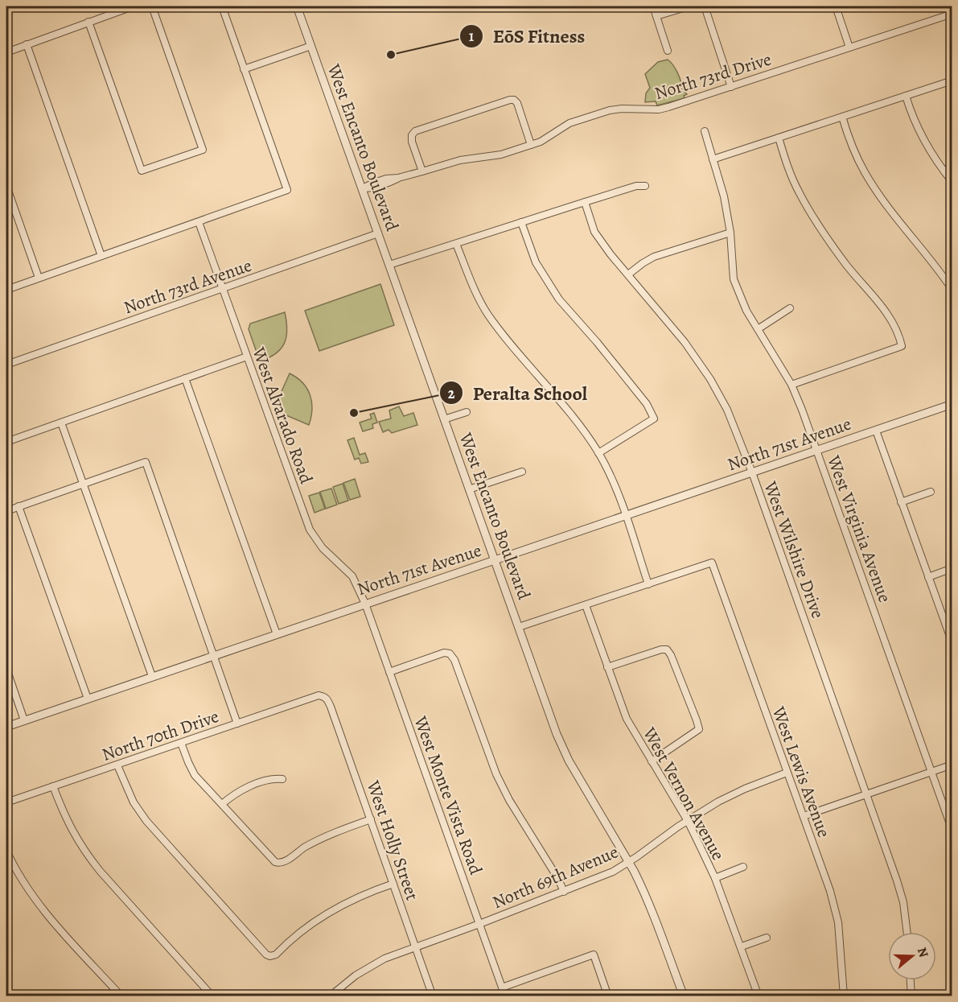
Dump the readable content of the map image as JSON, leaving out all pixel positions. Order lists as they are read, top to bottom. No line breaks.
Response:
{"streets":{"street":["North 73rd Drive","West Encanto Boulevard","North 73rd Avenue","West Alvarado Road","North 71st Avenue","West Virginia Avenue","West Wilshire Drive","North 70th Drive","West Lewis Avenue","West Vernon Avenue","West Monte Vista Road","West Holly Street","North 69th Avenue"]},"crossings":[["North 73rd Drive","West Encanto Boulevard"],["West Encanto Boulevard","North 73rd Avenue"],["West Encanto Boulevard","North 71st Avenue"],["West Encanto Boulevard","North 69th Avenue"],["North 73rd Avenue","West Alvarado Road"],["West Alvarado Road","North 71st Avenue"],["West Alvarado Road","West Monte Vista Road"],["North 71st Avenue","West Virginia Avenue"],["North 71st Avenue","West Wilshire Drive"],["North 71st Avenue","West Monte Vista Road"],["North 70th Drive","West Holly Street"],["West Lewis Avenue","North 69th Avenue"],["West Vernon Avenue","North 69th Avenue"],["West Monte Vista Road","North 69th Avenue"],["West Holly Street","North 69th Avenue"]],"places":["EōS Fitness","Peralta School"],"north":"right"}
